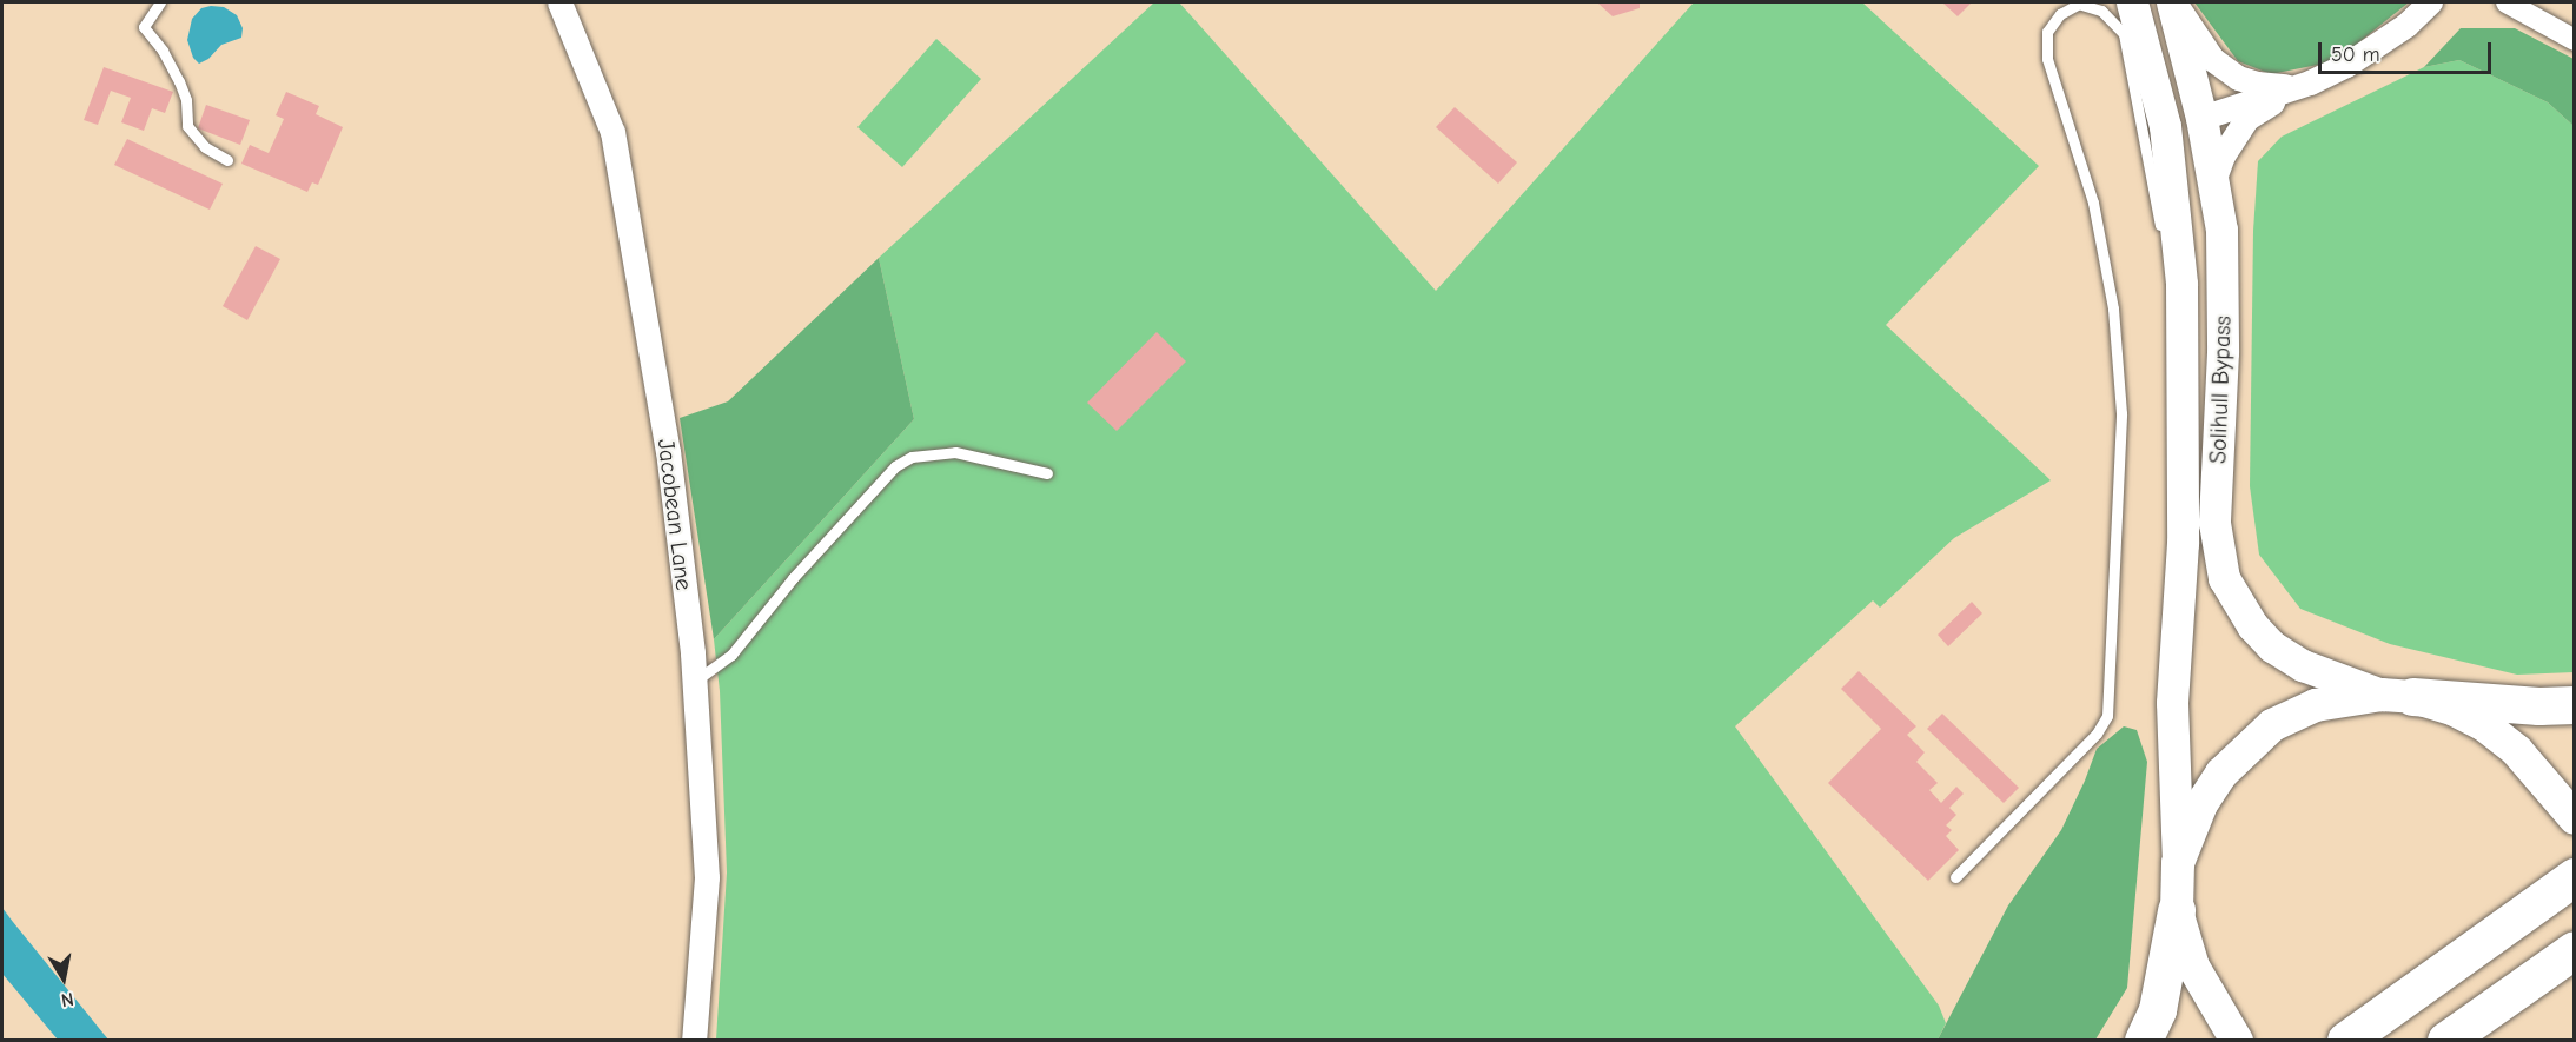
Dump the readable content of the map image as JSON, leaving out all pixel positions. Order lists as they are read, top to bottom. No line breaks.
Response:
{"streets":{"main road":["Solihull Bypass"],"street":["Jacobean Lane"]},"scale_bar":"50 m","north":"bottom"}
